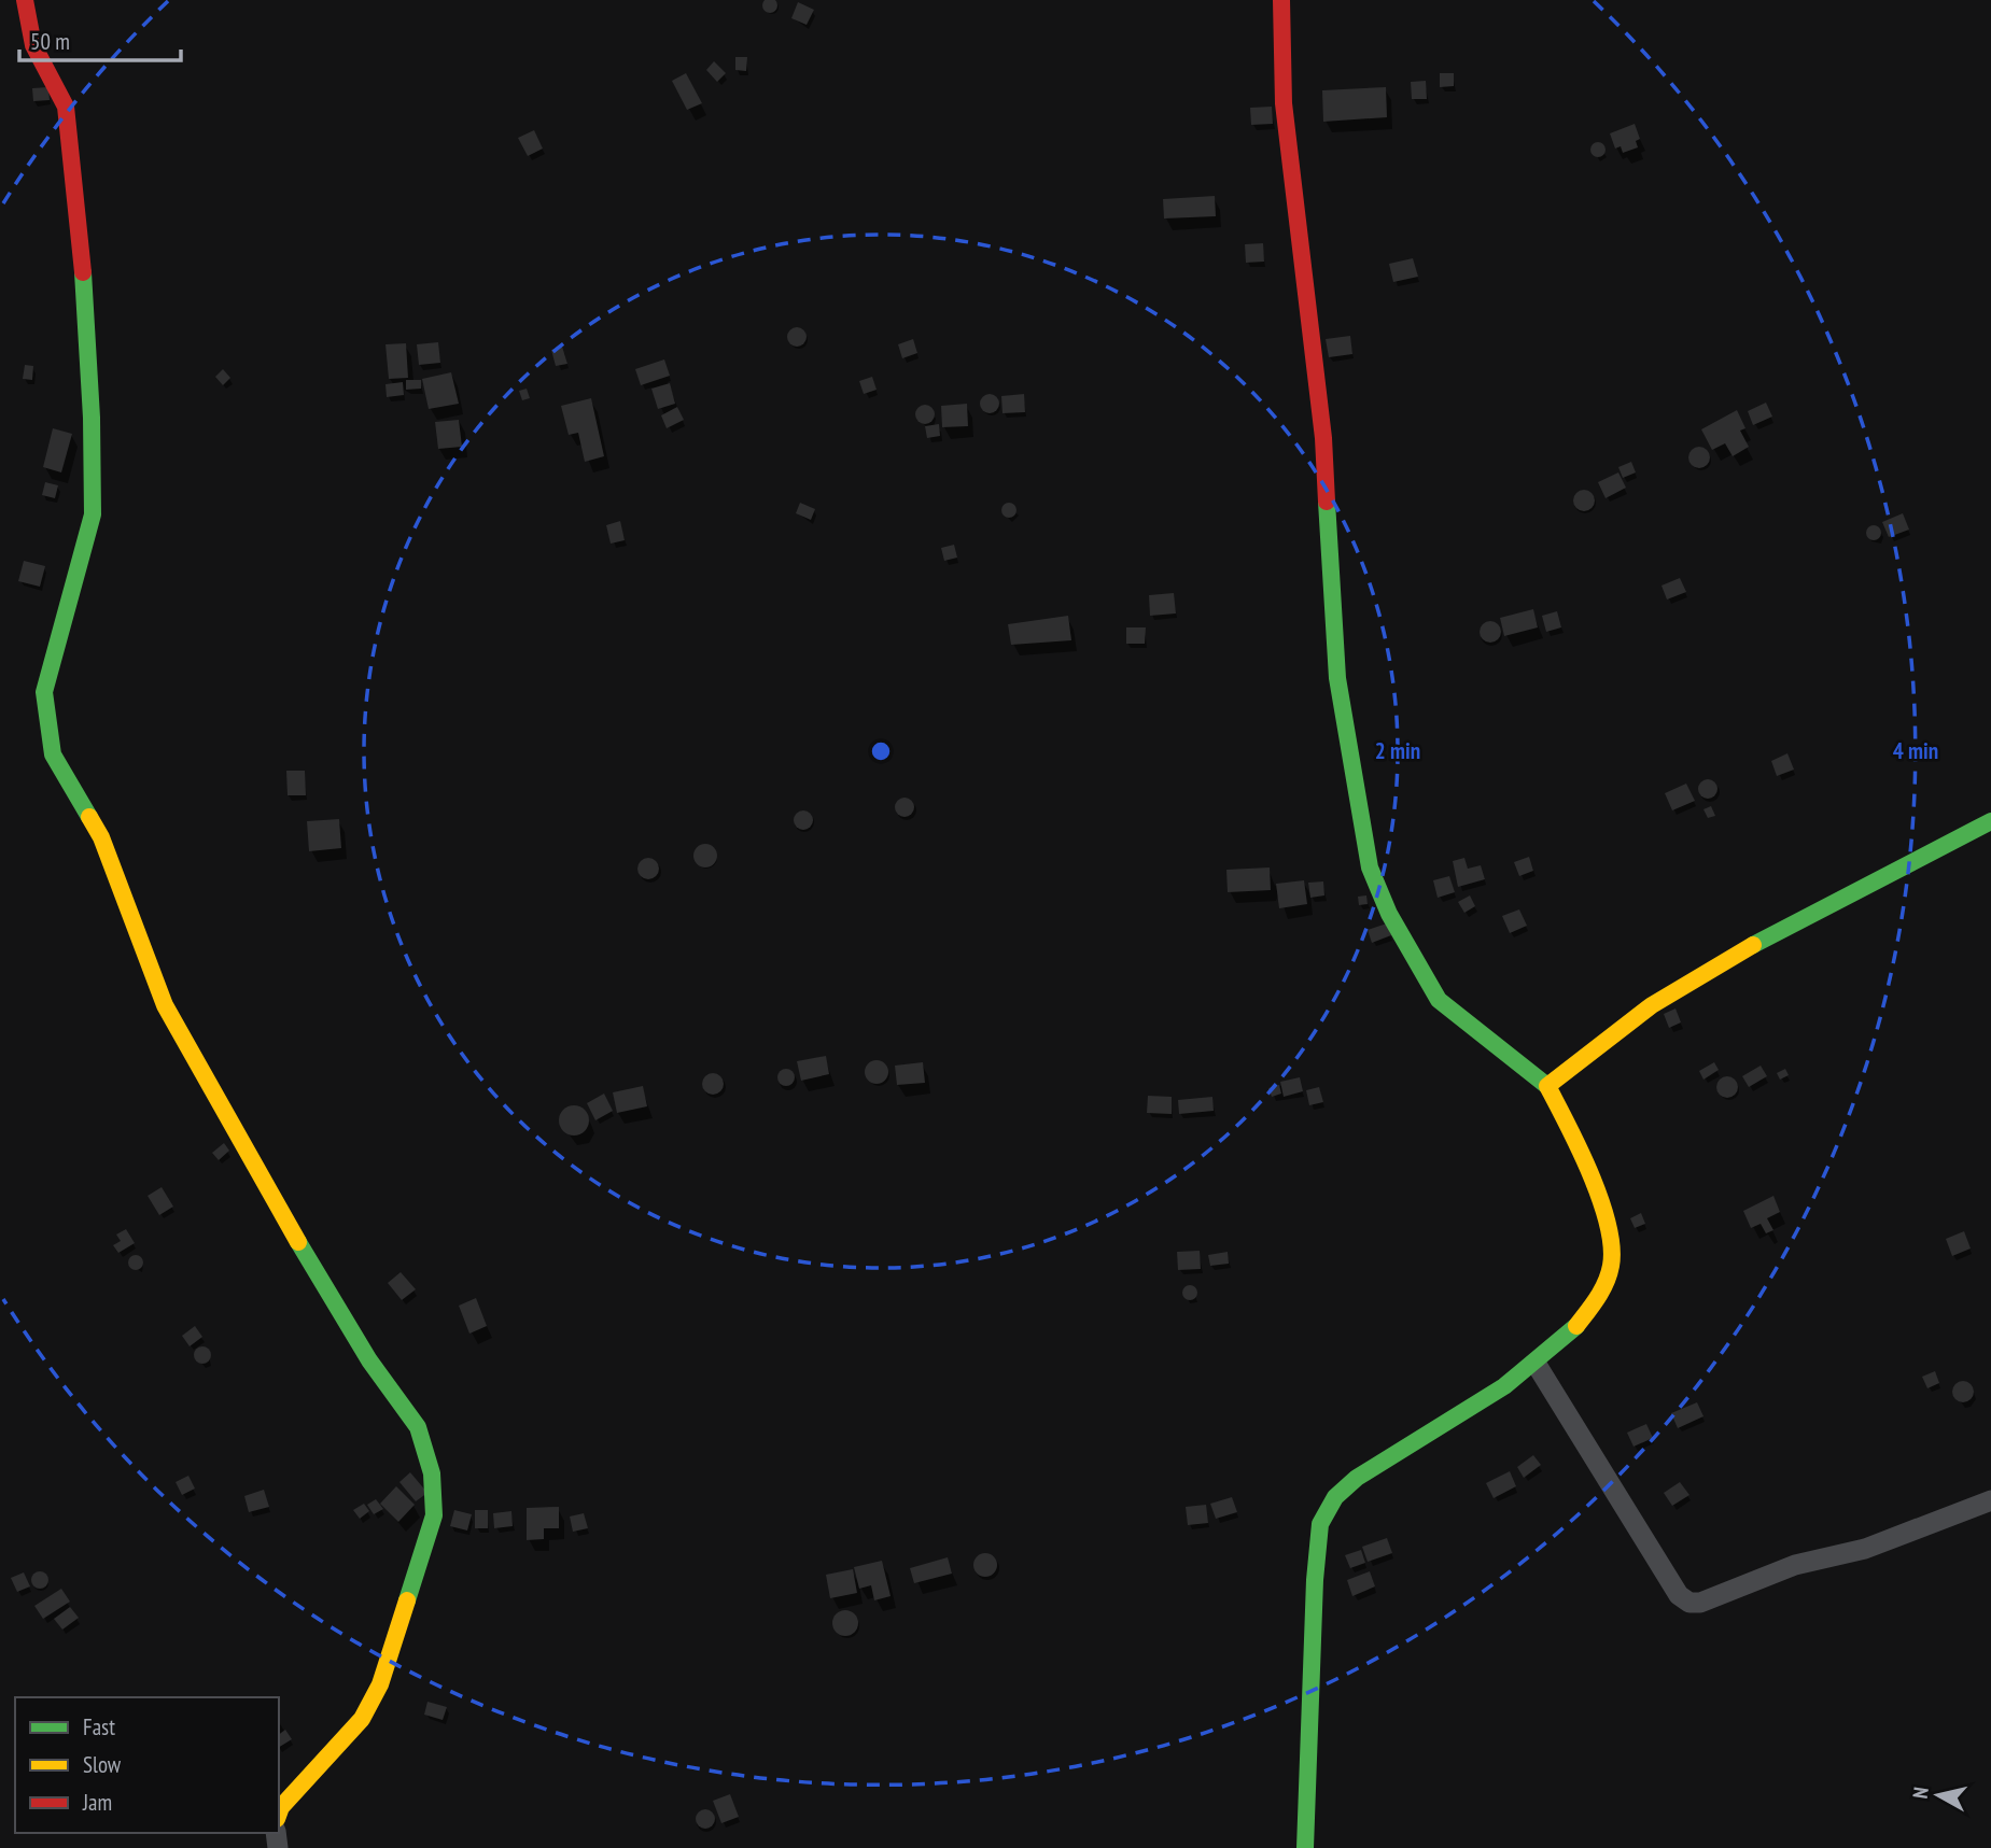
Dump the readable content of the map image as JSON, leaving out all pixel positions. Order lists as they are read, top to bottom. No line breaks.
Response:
{"legend":["Fast","Slow","Jam"],"scale_bar":"50 m","north":"left","rings":["2 min","4 min"]}
